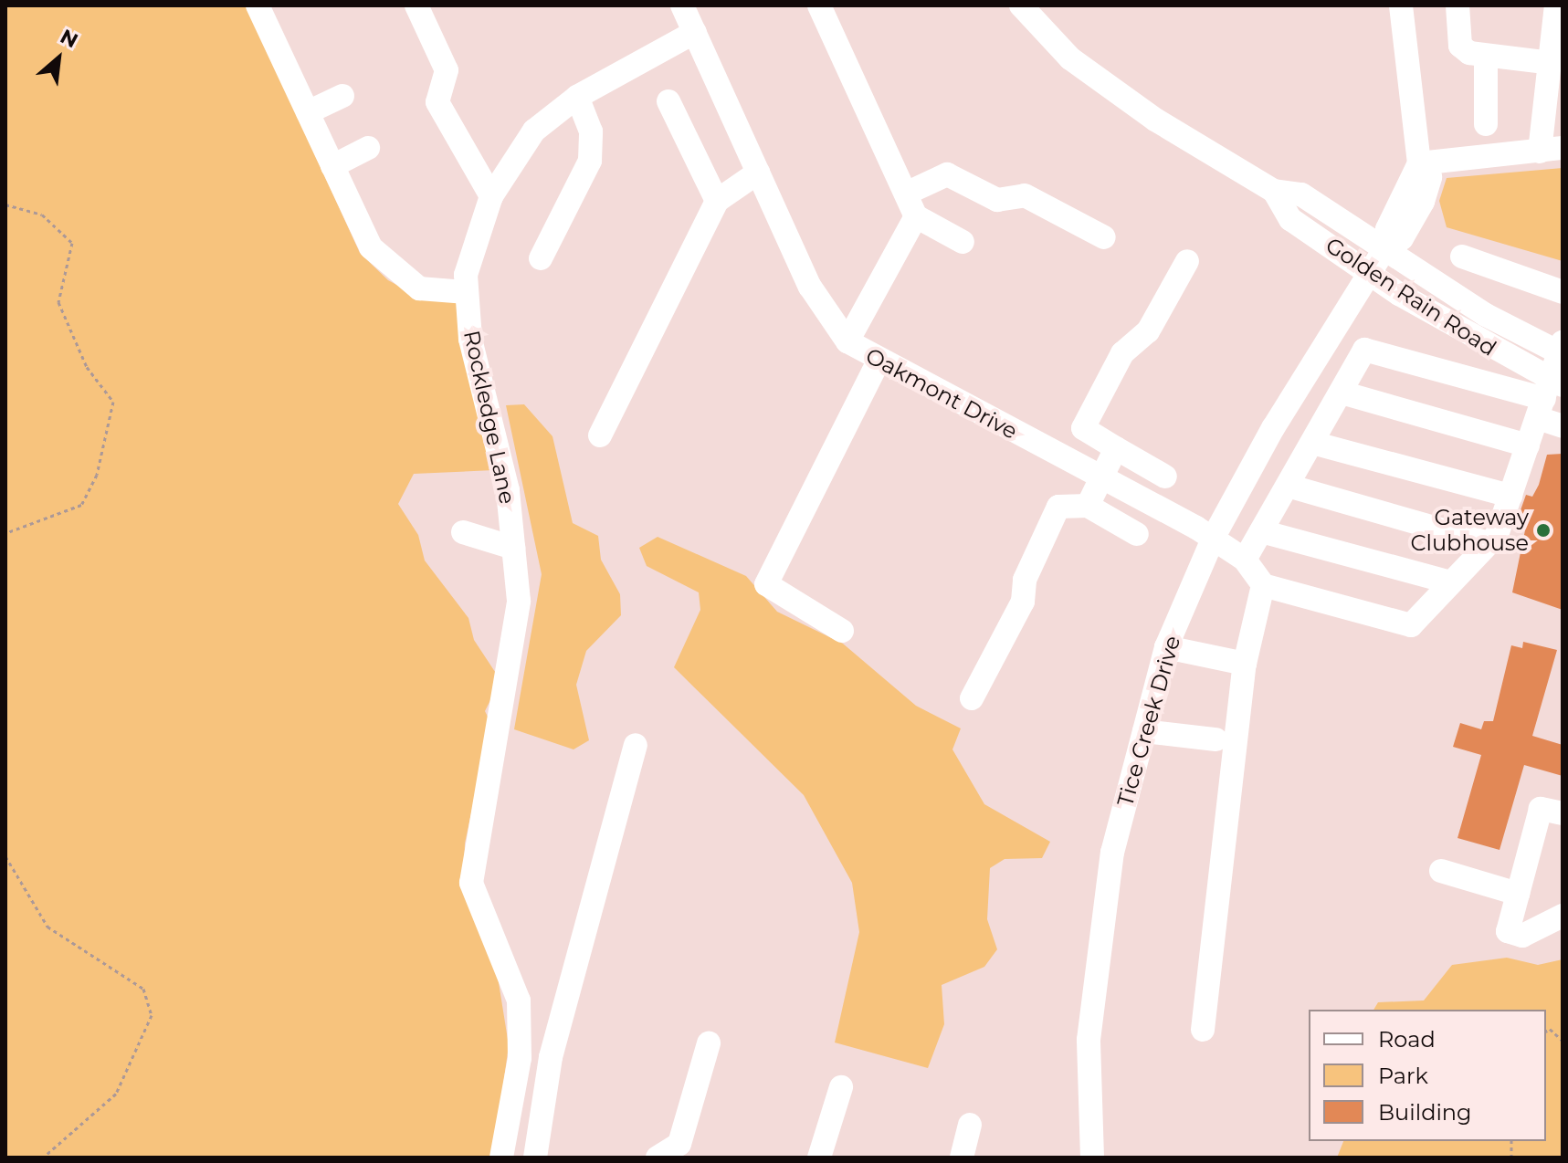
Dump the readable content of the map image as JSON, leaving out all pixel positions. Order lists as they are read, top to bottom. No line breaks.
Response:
{"streets":{"street":["Golden Rain Road","Oakmont Drive","Rockledge Lane","Tice Creek Drive"]},"crossings":[["Golden Rain Road","Tice Creek Drive"],["Oakmont Drive","Rockledge Lane"],["Oakmont Drive","Tice Creek Drive"]],"places":["Gateway Clubhouse"],"legend":["Road","Park","Building"],"north":"top right"}
